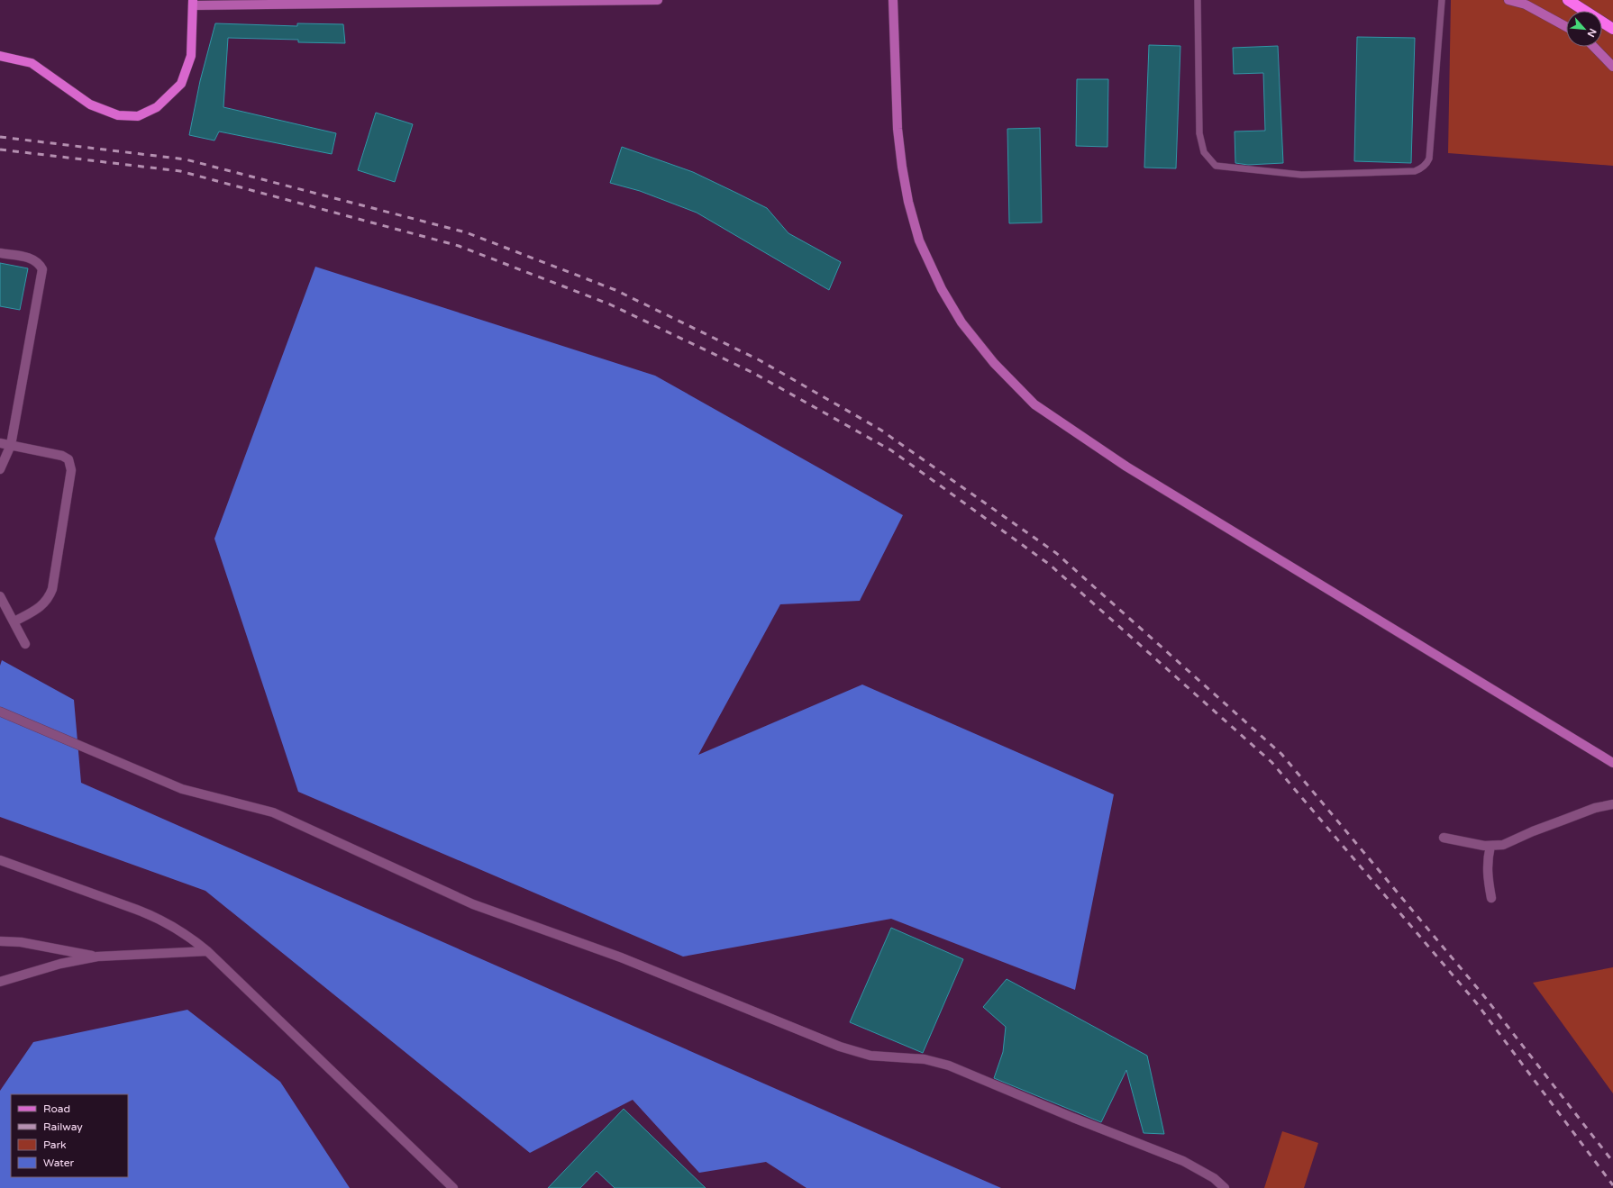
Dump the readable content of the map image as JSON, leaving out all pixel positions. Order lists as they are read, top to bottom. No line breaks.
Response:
{"legend":["Road","Railway","Park","Water"],"north":"bottom right"}
